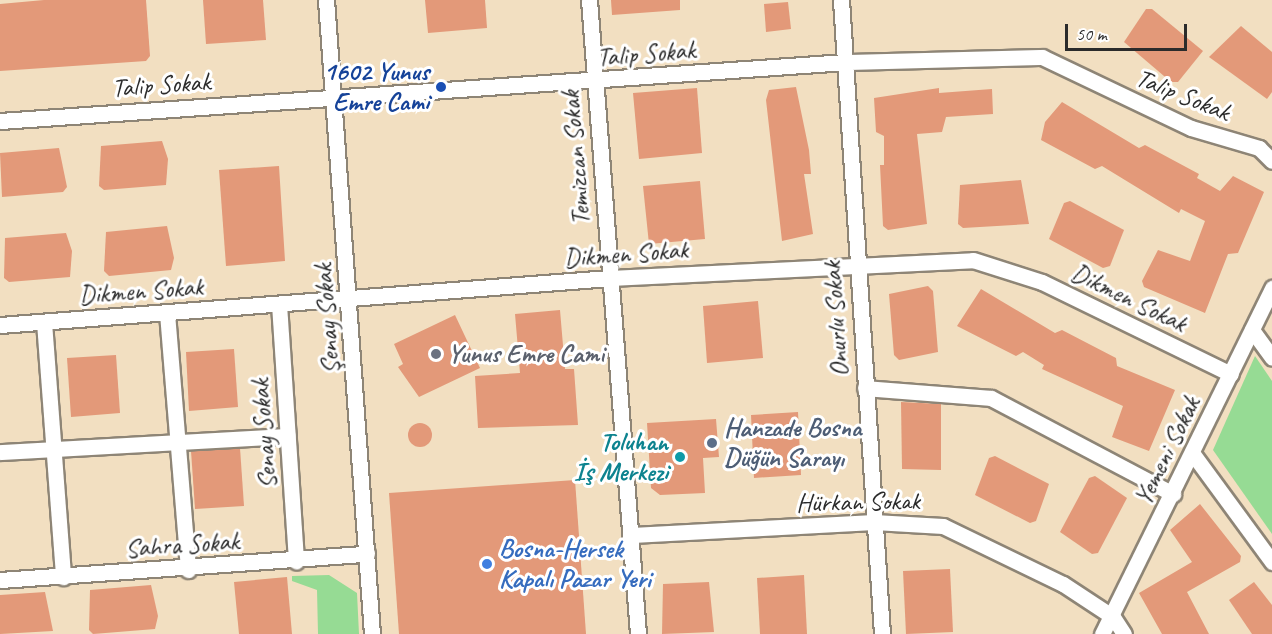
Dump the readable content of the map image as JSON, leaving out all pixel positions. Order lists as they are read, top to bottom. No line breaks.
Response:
{"streets":{"street":["Talip Sokak","Temizcan Sokak","Dikmen Sokak","Şenay Sokak","Onurlu Sokak","Senay Sokak","Yemeni Sokak","Hürkan Sokak","Sahra Sokak"]},"crossings":[["Talip Sokak","Temizcan Sokak"],["Talip Sokak","Şenay Sokak"],["Talip Sokak","Onurlu Sokak"],["Temizcan Sokak","Dikmen Sokak"],["Temizcan Sokak","Hürkan Sokak"],["Dikmen Sokak","Şenay Sokak"],["Dikmen Sokak","Onurlu Sokak"],["Dikmen Sokak","Senay Sokak"],["Dikmen Sokak","Yemeni Sokak"],["Şenay Sokak","Sahra Sokak"],["Onurlu Sokak","Hürkan Sokak"],["Senay Sokak","Sahra Sokak"],["Yemeni Sokak","Hürkan Sokak"]],"places":["1602 Yunus Emre Cami","Yunus Emre Cami","Hanzade Bosna Düğün Sarayı","Toluhan İş Merkezi","Bosna-Hersek Kapalı Pazar Yeri"],"scale_bar":"50 m"}
